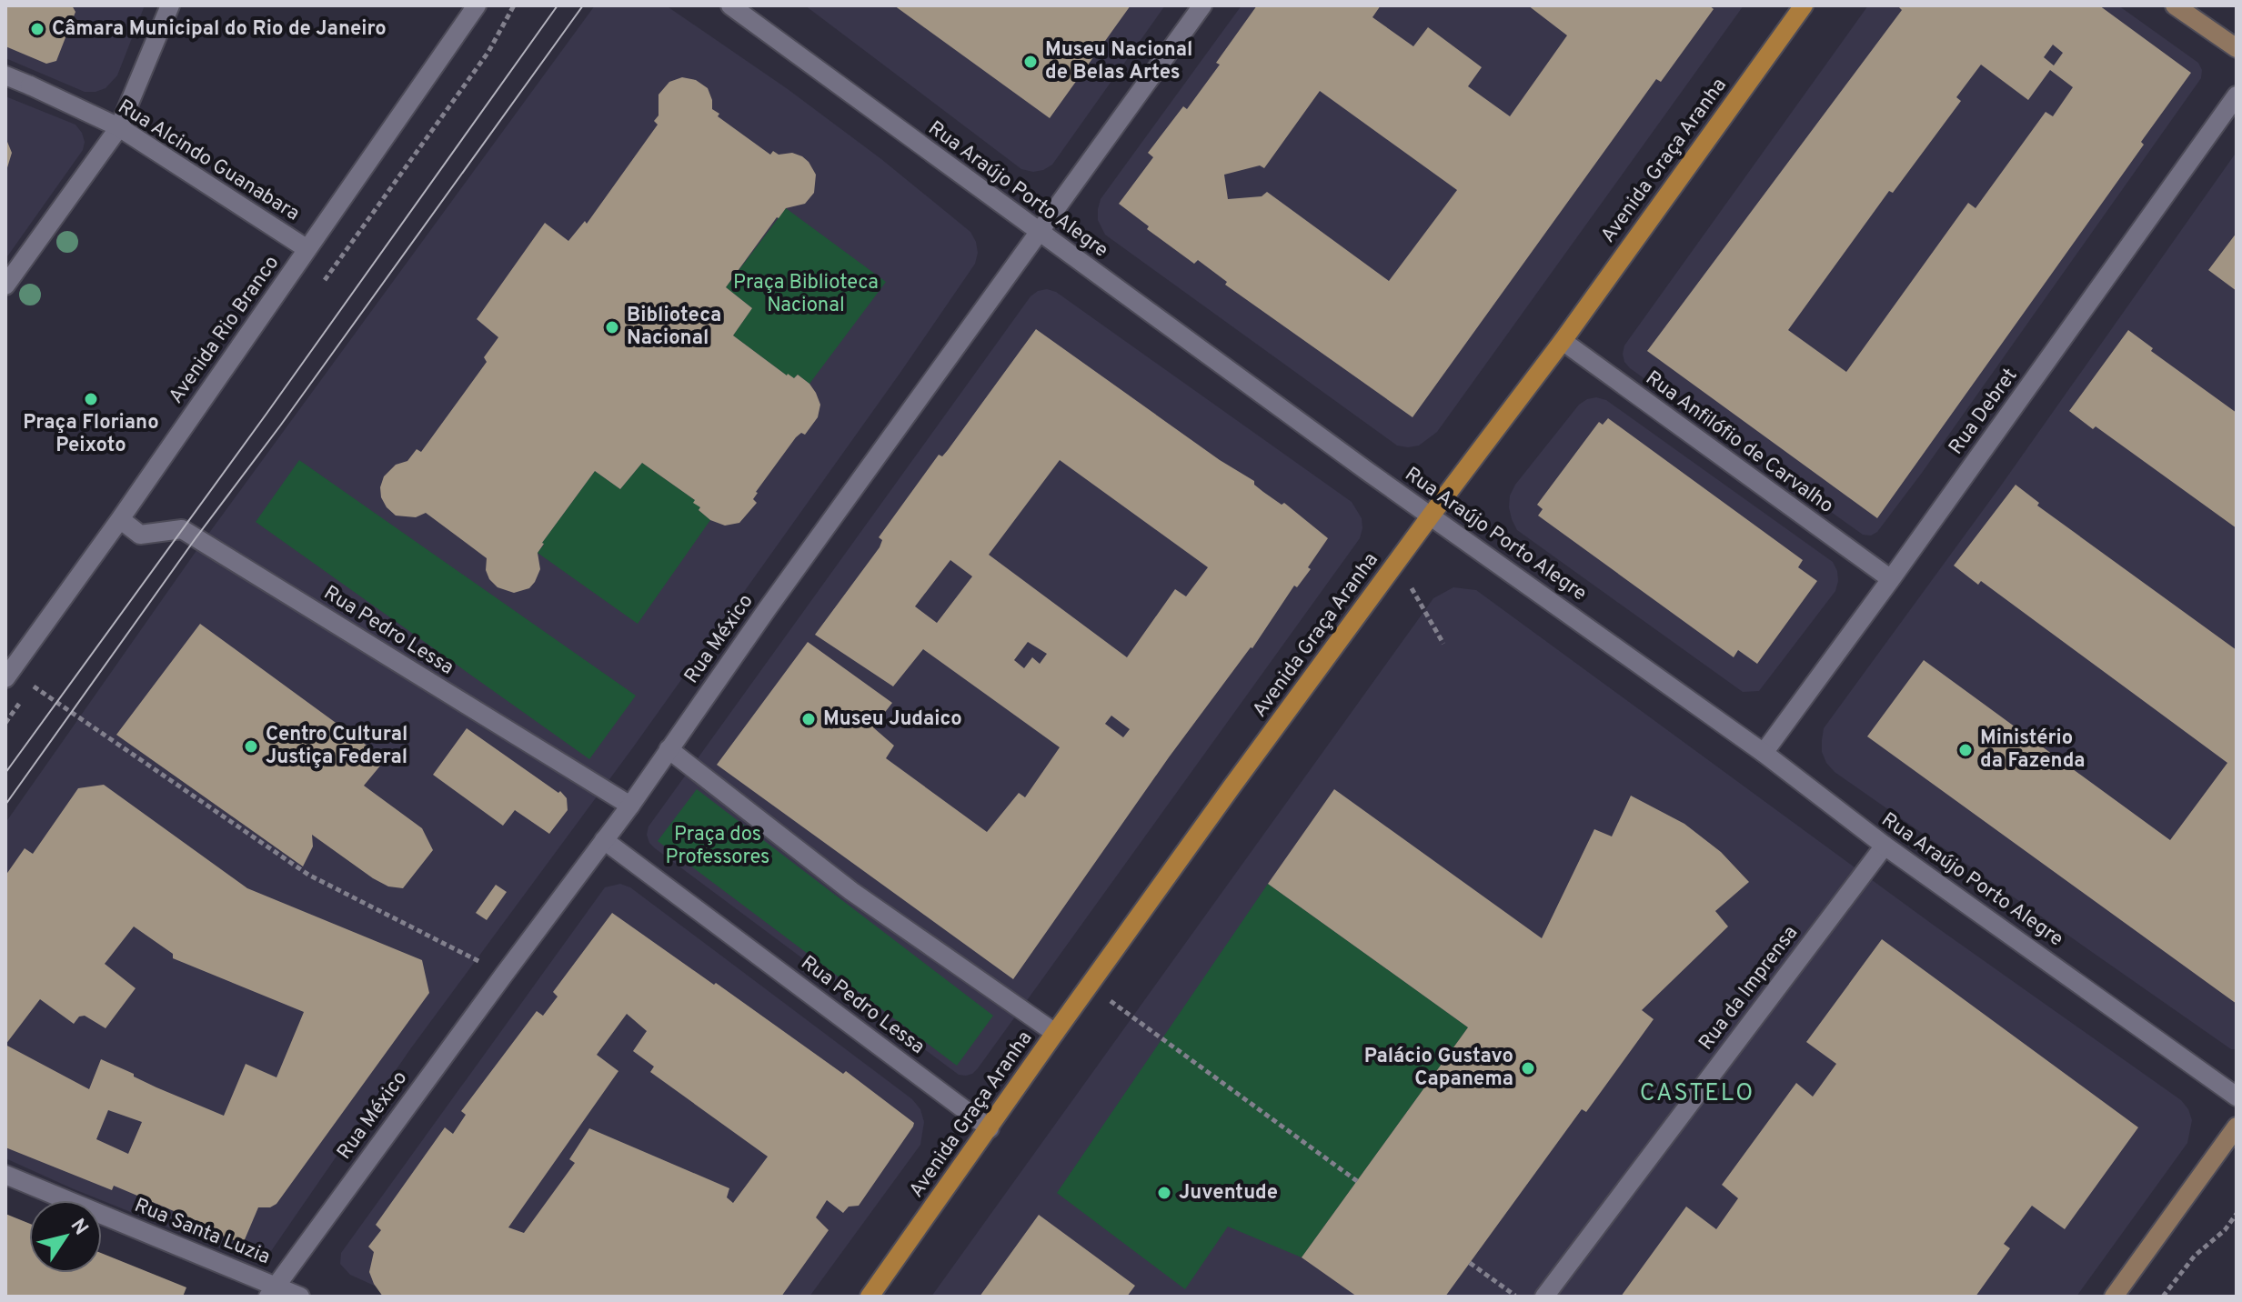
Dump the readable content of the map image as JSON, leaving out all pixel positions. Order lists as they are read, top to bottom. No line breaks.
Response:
{"streets":{"main road":["Avenida Graça Aranha"],"street":["Rua Alcindo Guanabara","Rua Araújo Porto Alegre","Avenida Rio Branco","Rua Debret","Rua Anfilófio de Carvalho","Rua Pedro Lessa","Rua México","Rua da Imprensa","Rua Santa Luzia"]},"crossings":[["Rua Alcindo Guanabara","Avenida Rio Branco"],["Avenida Graça Aranha","Rua Araújo Porto Alegre"],["Avenida Graça Aranha","Rua Anfilófio de Carvalho"],["Avenida Graça Aranha","Rua Pedro Lessa"],["Rua Araújo Porto Alegre","Rua Debret"],["Rua Araújo Porto Alegre","Rua México"],["Rua Araújo Porto Alegre","Rua da Imprensa"],["Avenida Rio Branco","Rua Pedro Lessa"],["Rua Debret","Rua Anfilófio de Carvalho"],["Rua Pedro Lessa","Rua México"],["Rua México","Rua Santa Luzia"]],"districts":["CASTELO"],"parks":["Praça Biblioteca Nacional","Praça dos Professores"],"places":["Câmara Municipal do Rio de Janeiro","Museu Nacional de Belas Artes","Biblioteca Nacional","Praça Floriano Peixoto","Museu Judaico","Centro Cultural Justiça Federal","Ministério da Fazenda","Palácio Gustavo Capanema","Juventude"],"north":"top right"}
